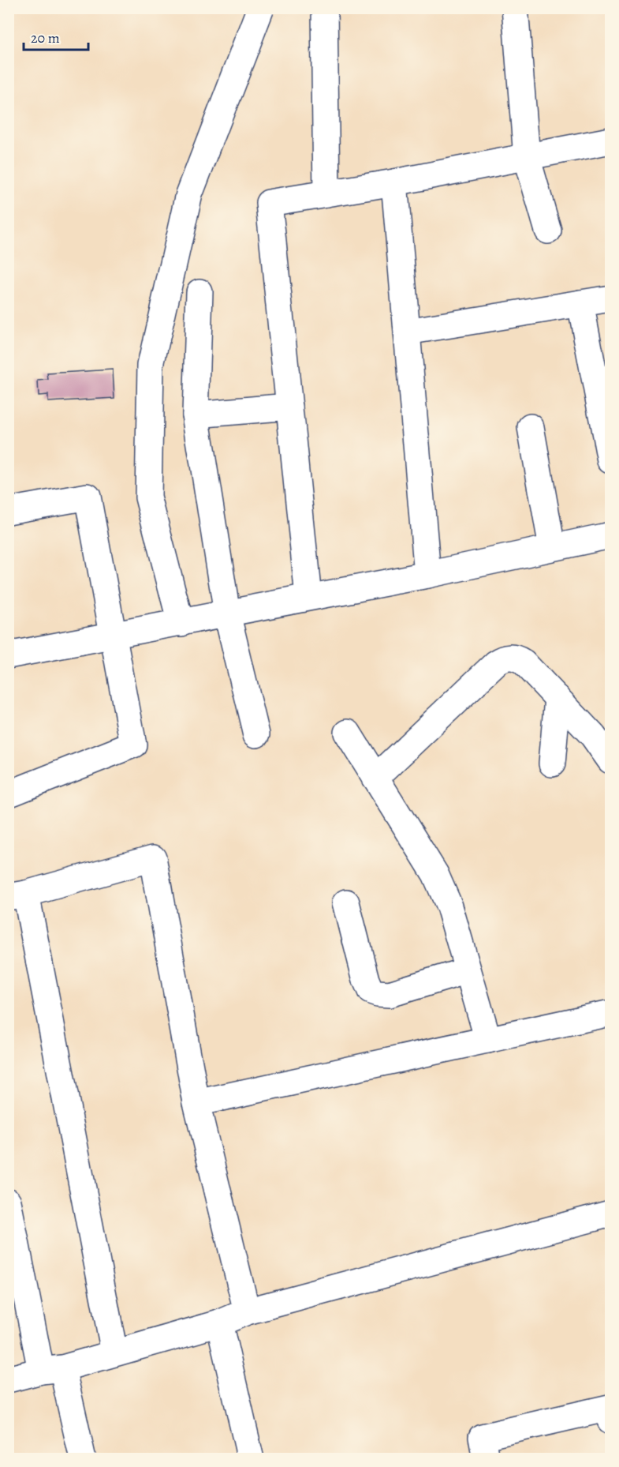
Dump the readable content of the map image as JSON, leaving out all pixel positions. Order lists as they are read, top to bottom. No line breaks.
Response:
{"scale_bar":"20 m"}
